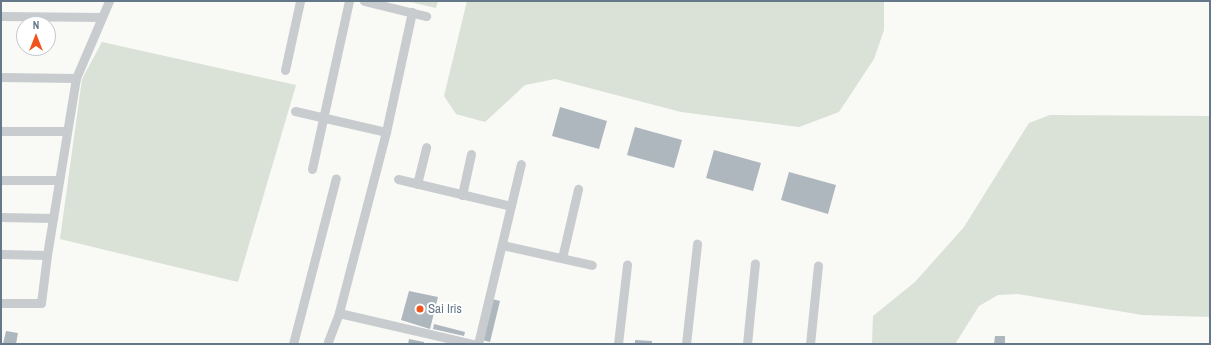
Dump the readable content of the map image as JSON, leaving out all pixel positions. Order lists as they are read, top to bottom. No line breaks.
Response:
{"places":["Sai Iris"],"north":"top"}
